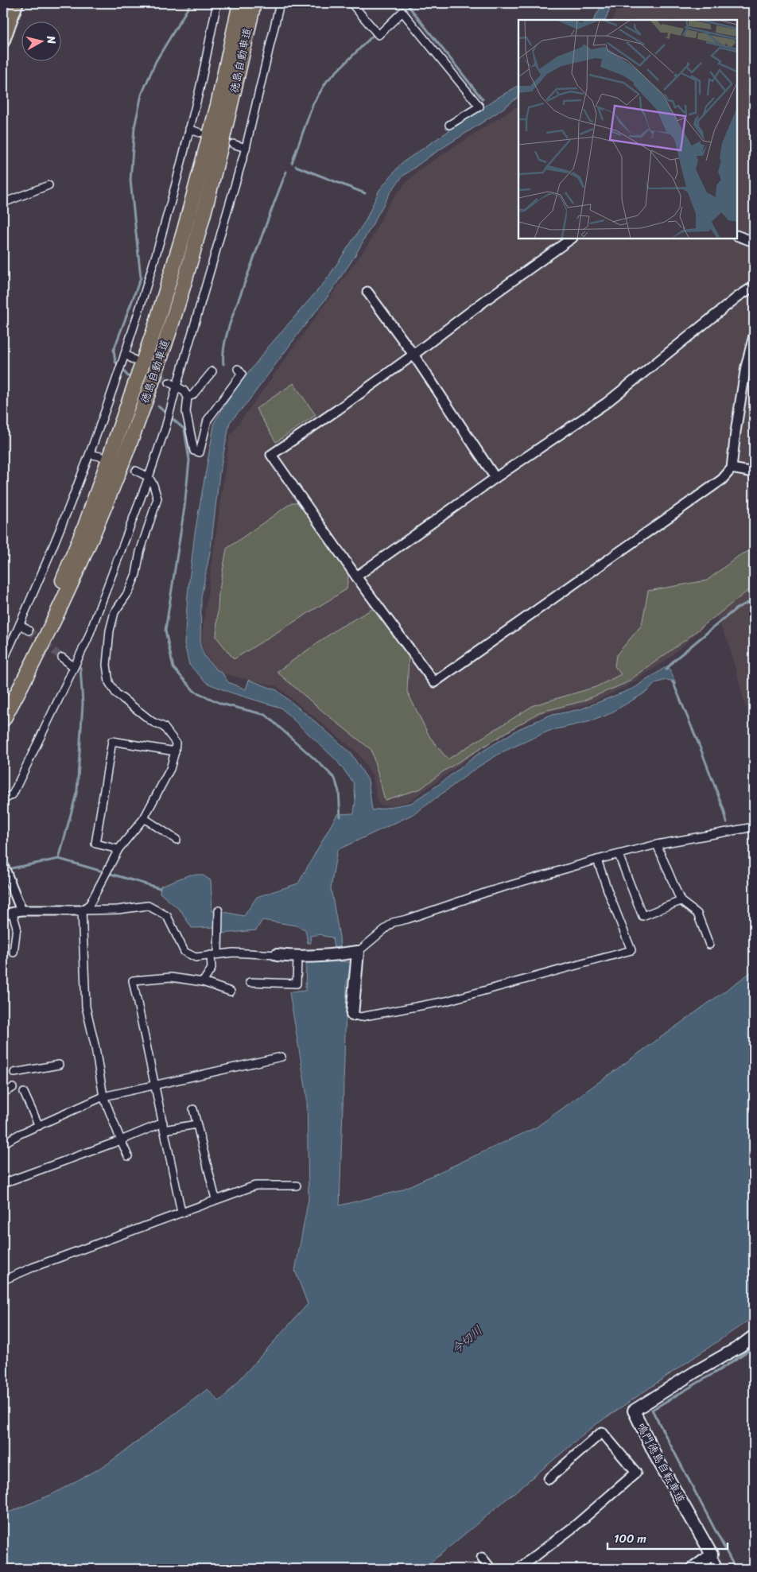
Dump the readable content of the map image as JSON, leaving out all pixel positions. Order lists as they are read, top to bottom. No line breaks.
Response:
{"streets":{"highway":["徳島自動車道"],"main road":["鳴門徳島自転車道"]},"water":["今切川"],"scale_bar":"100 m","north":"right"}
